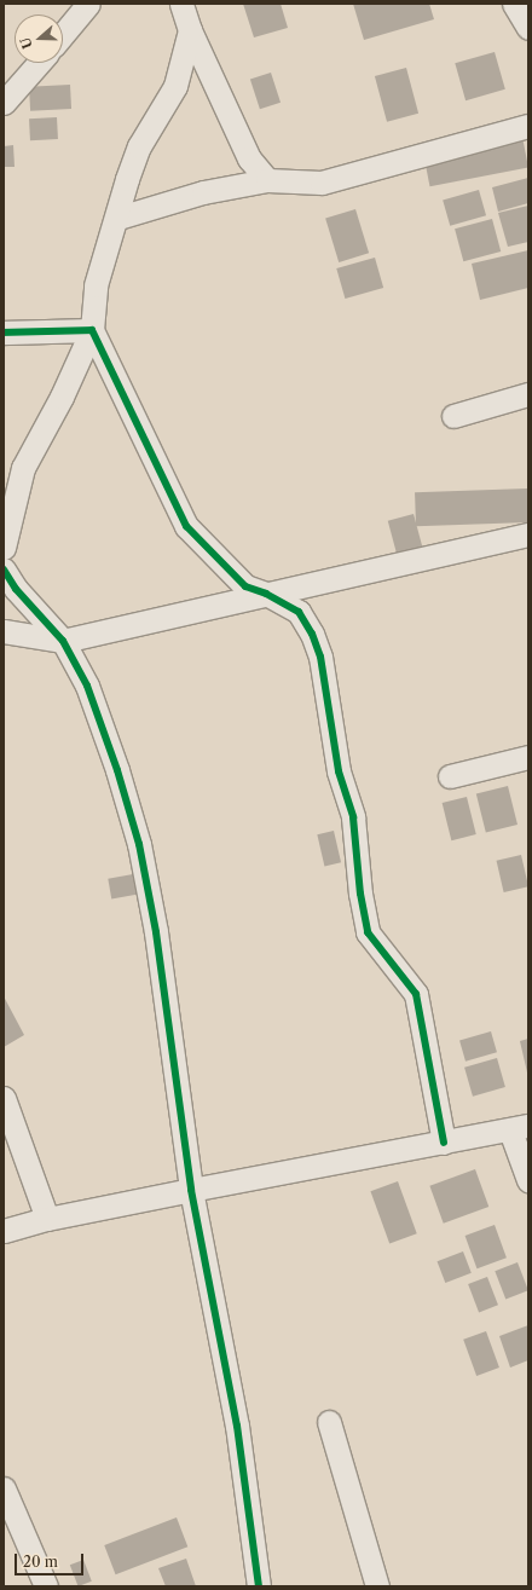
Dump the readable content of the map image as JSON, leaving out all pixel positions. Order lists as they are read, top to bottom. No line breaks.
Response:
{"scale_bar":"20 m","north":"left"}
